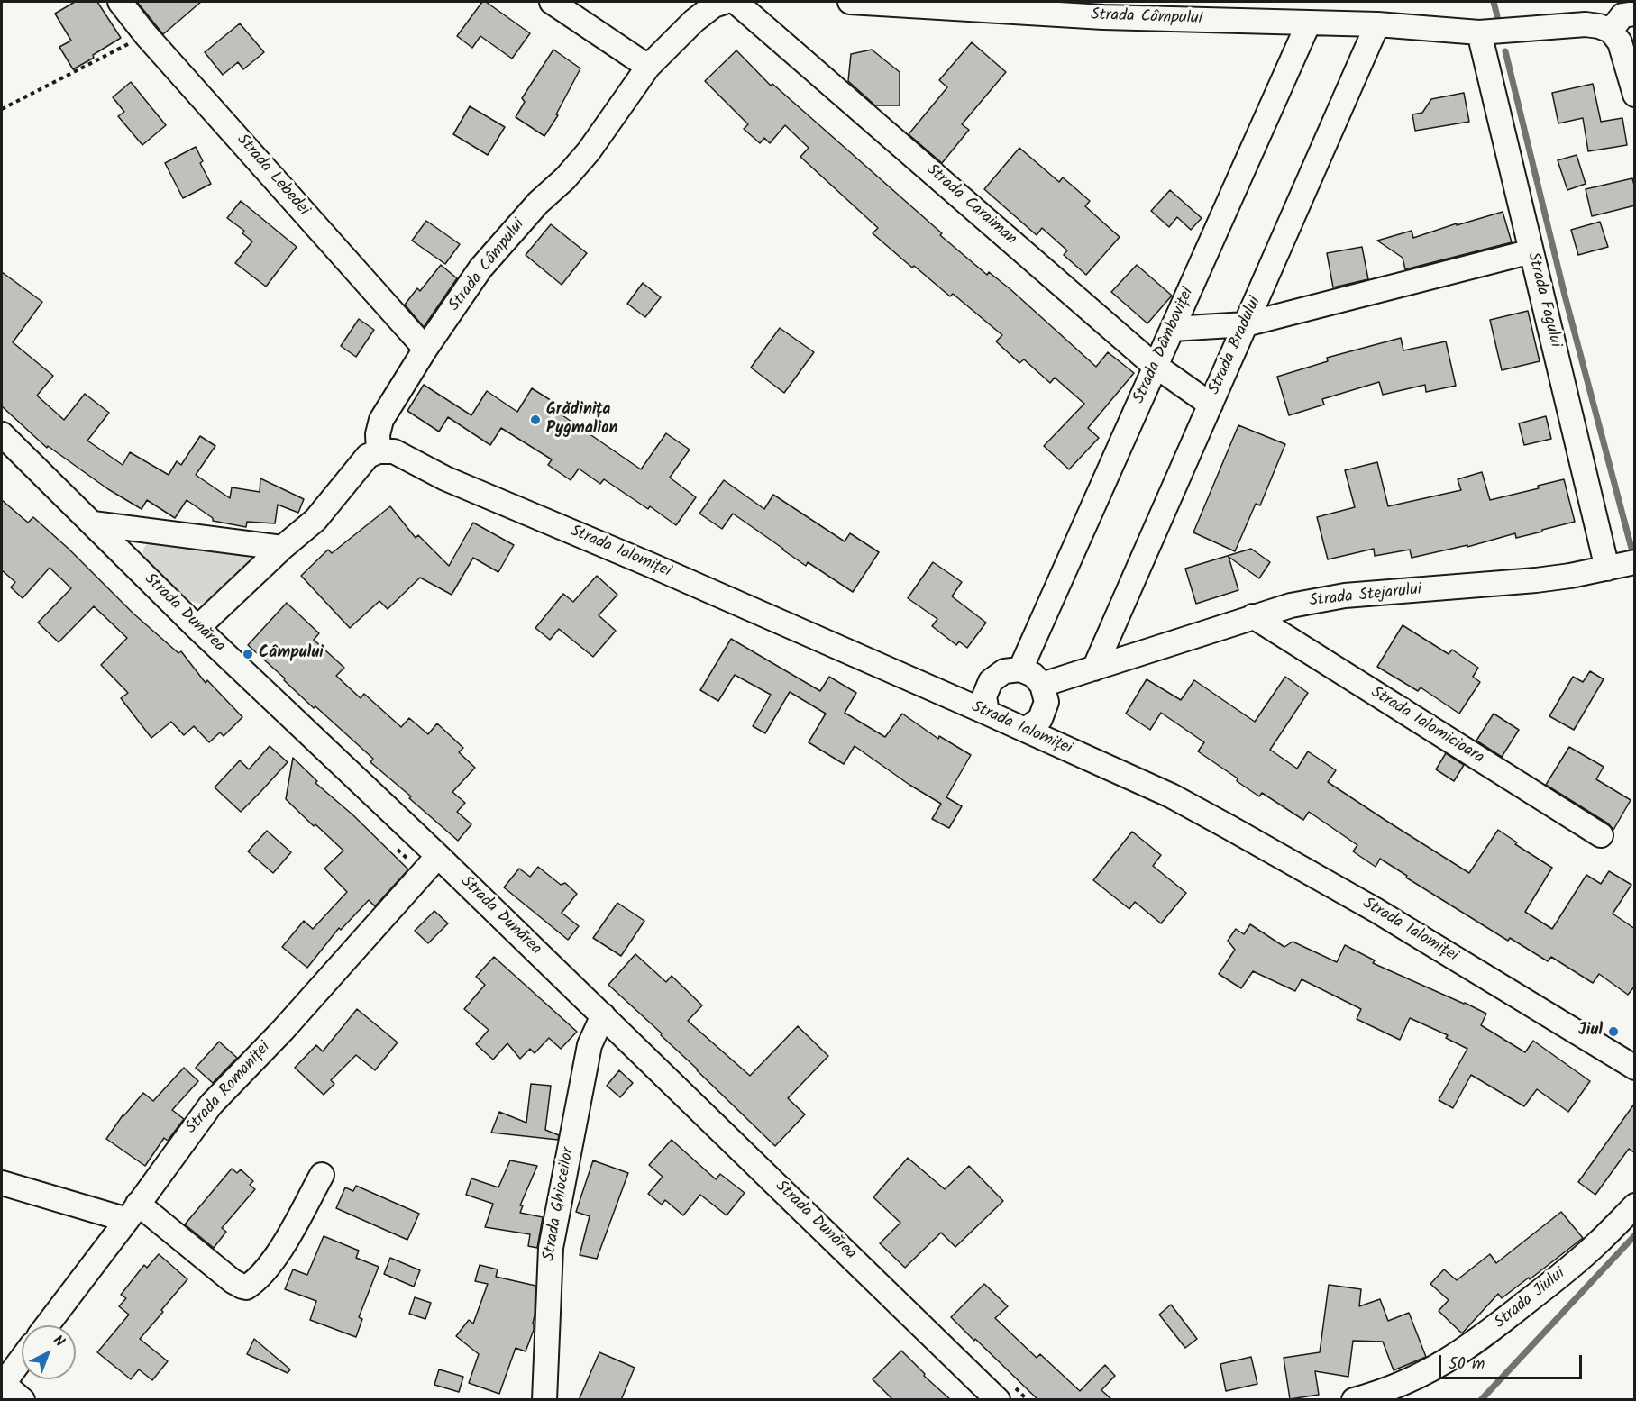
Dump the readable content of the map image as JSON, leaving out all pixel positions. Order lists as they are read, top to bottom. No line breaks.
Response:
{"streets":{"street":["Strada Câmpului","Strada Lebedei","Strada Caraiman","Strada Fagului","Strada Dâmboviței","Strada Bradului","Strada Ialomiței","Strada Stejarului","Strada Dunărea","Strada Ialomicioara","Strada Romaniței","Strada Ghioceilor","Strada Jiului"]},"crossings":[["Strada Câmpului","Strada Lebedei"],["Strada Câmpului","Strada Fagului"],["Strada Câmpului","Strada Dâmboviței"],["Strada Câmpului","Strada Bradului"],["Strada Câmpului","Strada Ialomiței"],["Strada Caraiman","Strada Dâmboviței"],["Strada Caraiman","Strada Bradului"],["Strada Fagului","Strada Stejarului"],["Strada Dâmboviței","Strada Ialomiței"],["Strada Dâmboviței","Strada Stejarului"],["Strada Bradului","Strada Stejarului"],["Strada Ialomiței","Strada Stejarului"],["Strada Stejarului","Strada Ialomicioara"],["Strada Dunărea","Strada Romaniței"],["Strada Dunărea","Strada Ghioceilor"]],"places":["Grădinița Pygmalion","Câmpului","Jiul"],"scale_bar":"50 m","north":"top right"}
